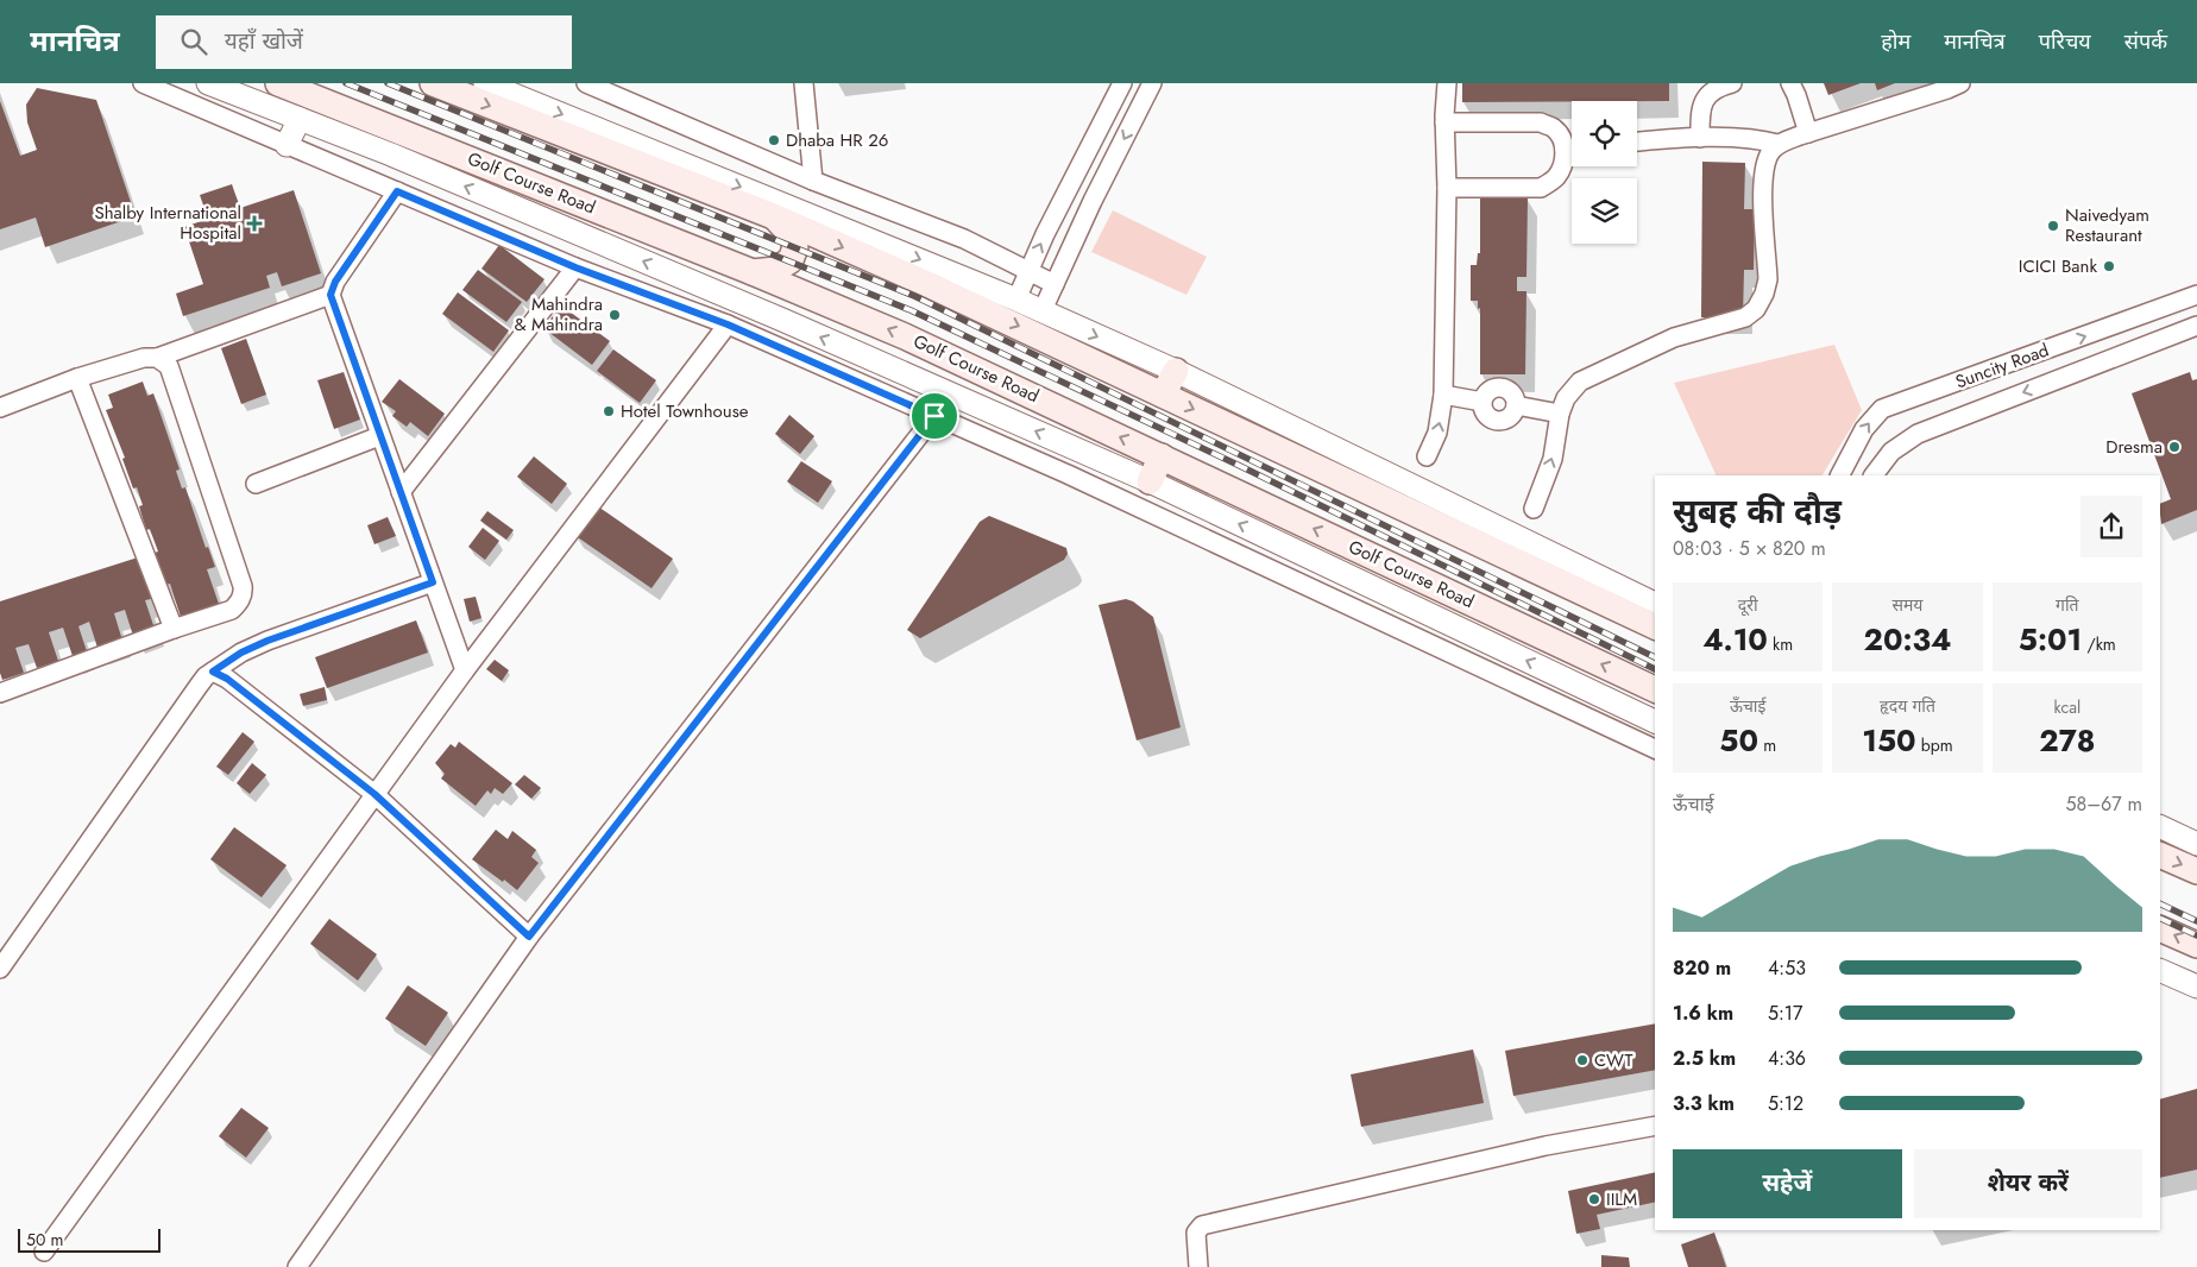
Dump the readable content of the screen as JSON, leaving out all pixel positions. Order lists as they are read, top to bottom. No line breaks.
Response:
{"streets":{"main road":["Golf Course Road"],"street":["Suncity Road"]},"places":{"other":["Dhaba HR 26","Naivedyam Restaurant","ICICI Bank","Mahindra & Mahindra","Hotel Townhouse","Dresma","CWT","IILM"],"health":["Shalby International Hospital"]},"scale_bar":"50 m","page":{"header":"मानचित्र","search":"यहाँ खोजें","nav":["होम","मानचित्र","परिचय","संपर्क"],"heading":["सुबह की दौड़","08:03 · 5 × 820 m"],"stats":[["दूरी","4.10 km"],["समय","20:34"],["गति","5:01 /km"],["ऊँचाई","50 m"],["हृदय गति","150 bpm"],["kcal","278"]],"chart":["ऊँचाई","58–67 m"],"list":[{"name":"820 m","note":"4:53"},{"name":"1.6 km","note":"5:17"},{"name":"2.5 km","note":"4:36"},{"name":"3.3 km","note":"5:12"}],"buttons":["सहेजें","शेयर करें"],"scale":"50 m"}}
